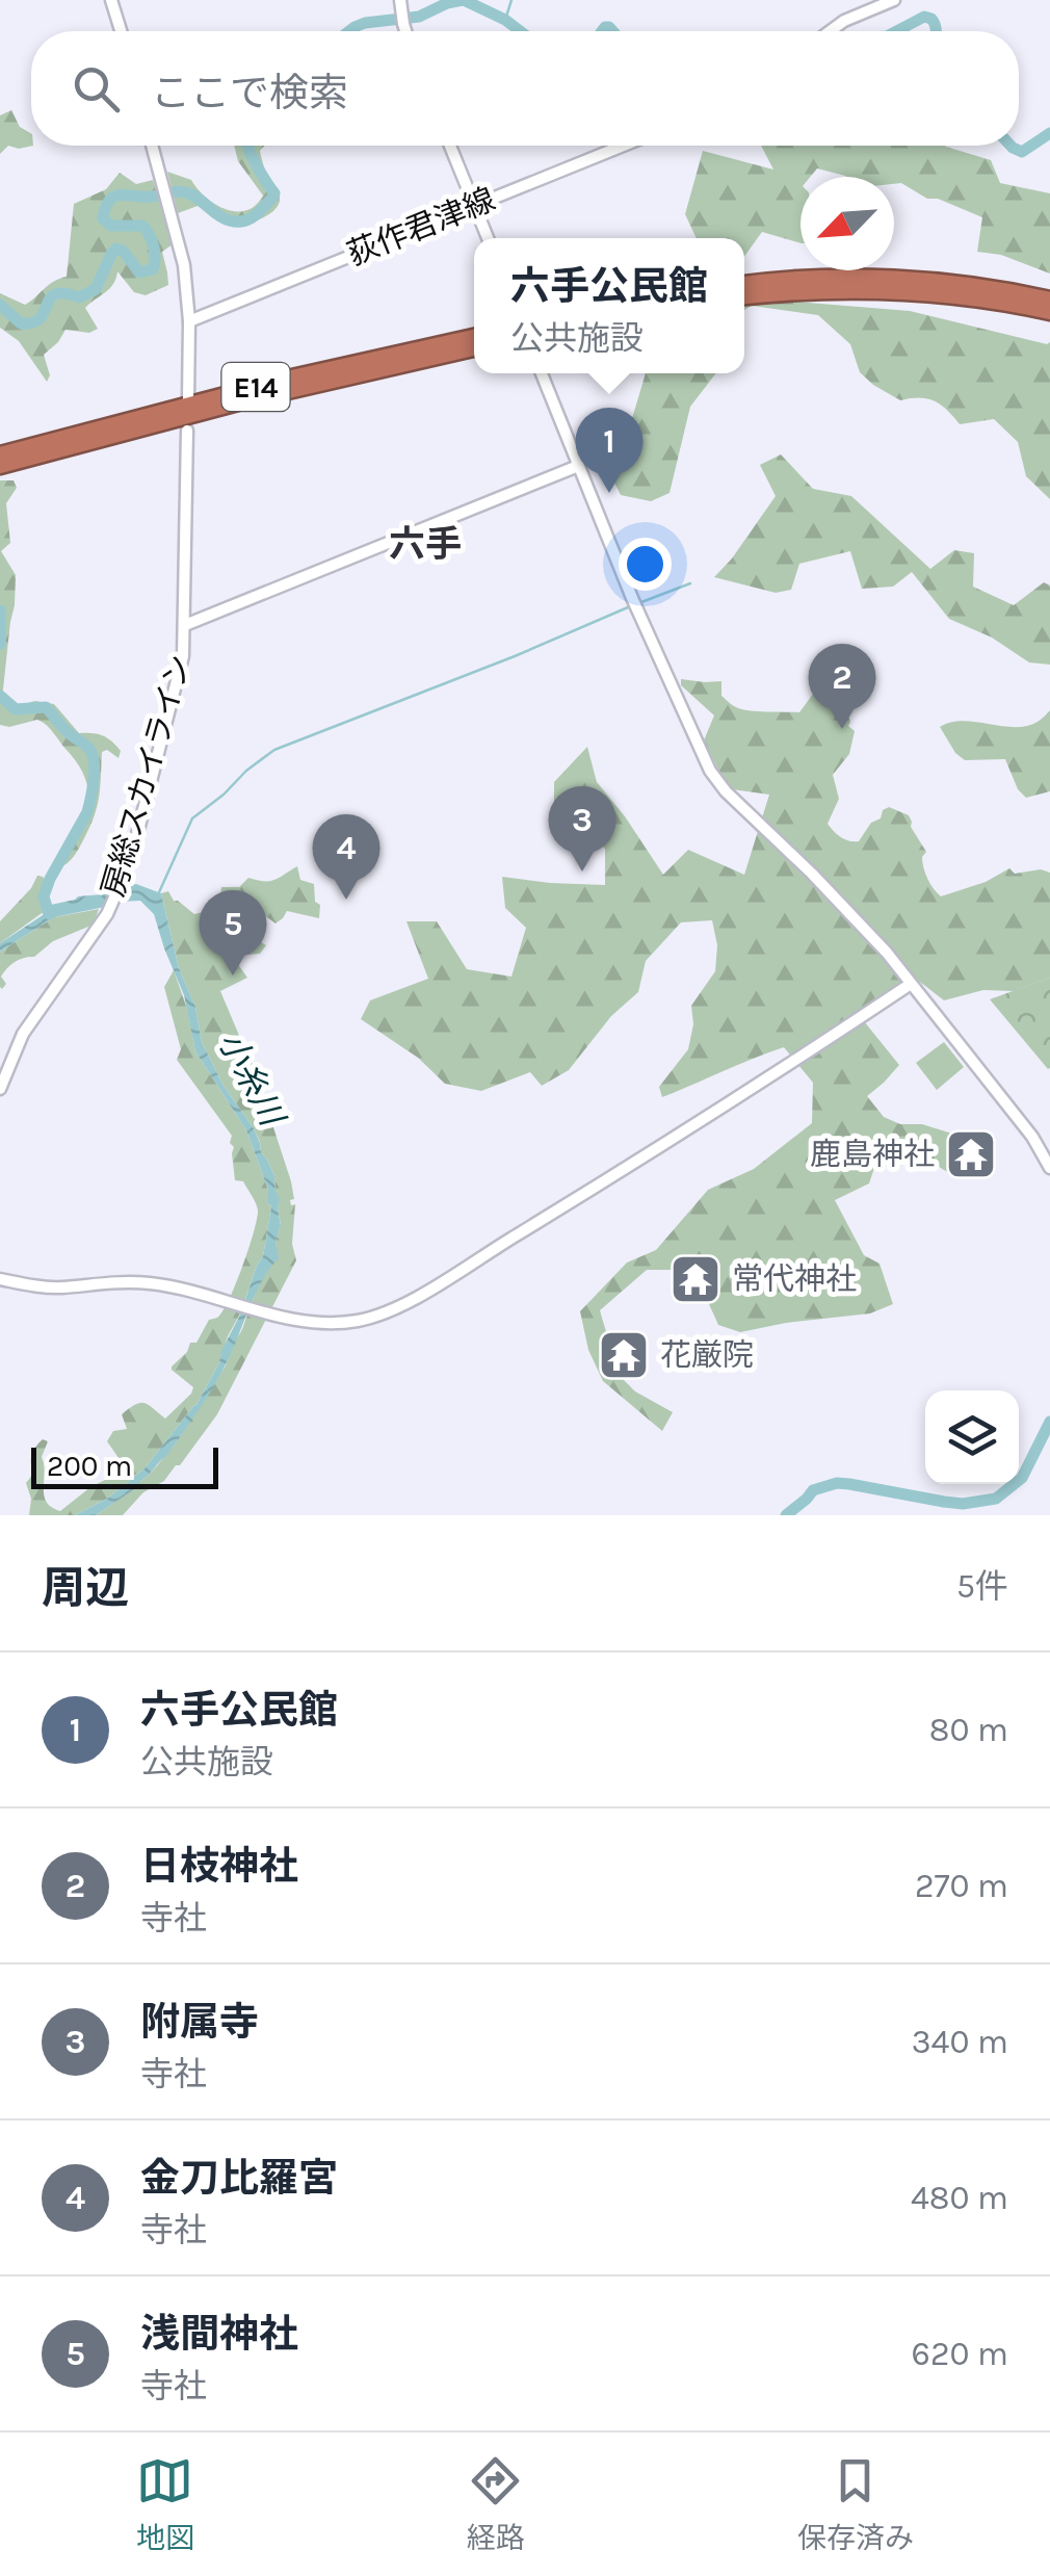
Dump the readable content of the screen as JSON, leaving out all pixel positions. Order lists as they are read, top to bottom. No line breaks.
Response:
{"streets":{"highway":["E14"],"street":["荻作君津線","房総スカイライン"]},"districts":["六手"],"water":["小糸川"],"places":{"temple":["鹿島神社","常代神社","花厳院"]},"scale_bar":"200 m","north":"bottom left","page":{"search":"ここで検索","popup":["六手公民館","公共施設"],"pins":["1","2","3","4","5"],"scale":"200 m","heading":["周辺","5件"],"list":[{"mark":"1","name":"六手公民館","note":"公共施設","value":"80 m"},{"mark":"2","name":"日枝神社","note":"寺社","value":"270 m"},{"mark":"3","name":"附属寺","note":"寺社","value":"340 m"},{"mark":"4","name":"金刀比羅宮","note":"寺社","value":"480 m"},{"mark":"5","name":"浅間神社","note":"寺社","value":"620 m"}],"nav":["地図","経路","保存済み"]}}
